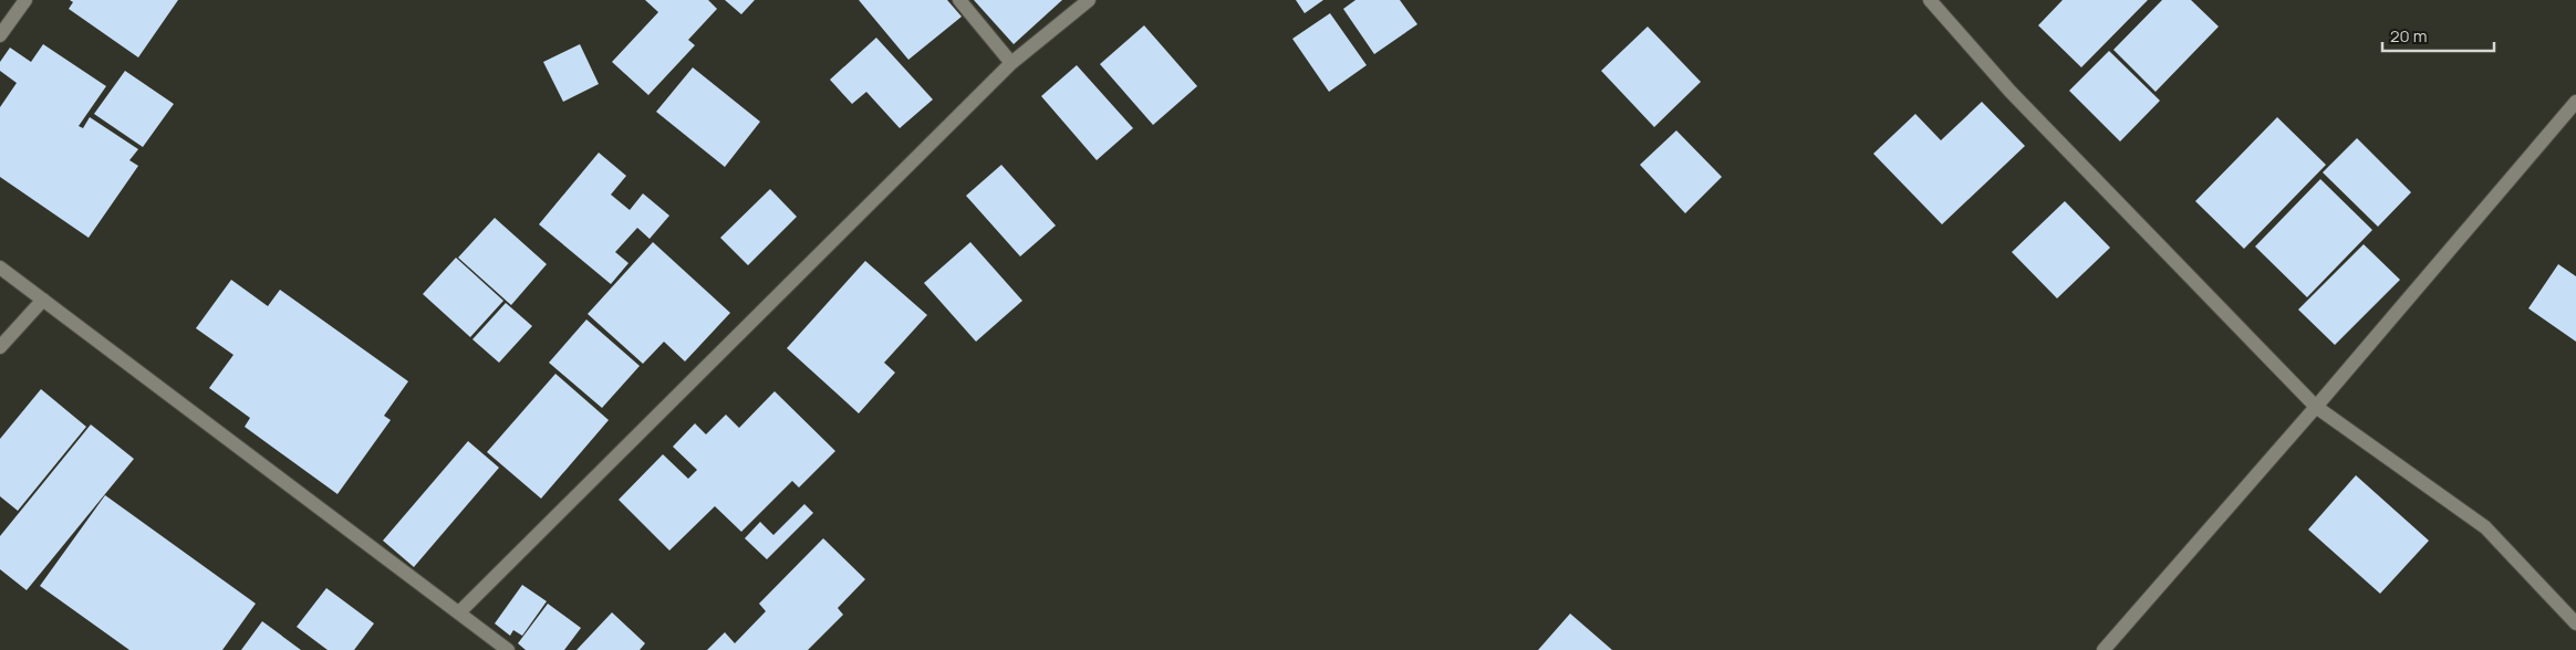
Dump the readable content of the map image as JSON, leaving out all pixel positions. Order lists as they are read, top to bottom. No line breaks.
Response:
{"scale_bar":"20 m"}
